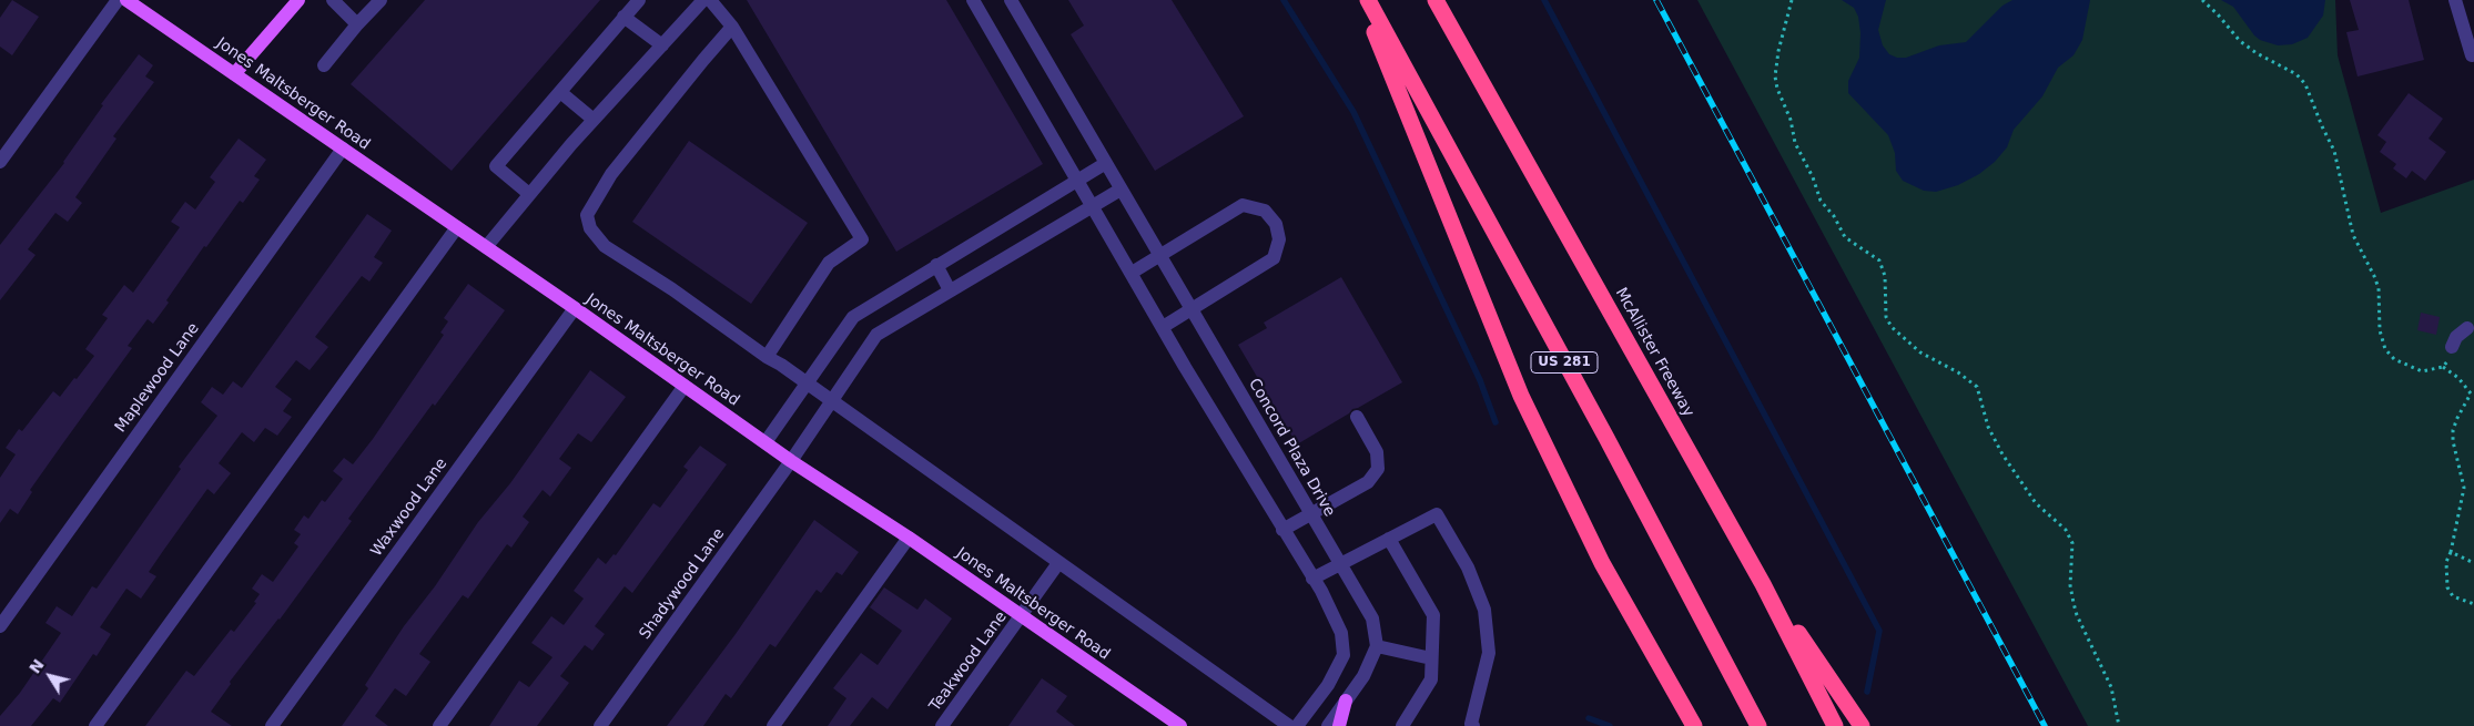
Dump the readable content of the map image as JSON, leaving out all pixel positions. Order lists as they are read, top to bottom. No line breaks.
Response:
{"streets":{"highway":["McAllister Freeway","US 281"],"main road":["Jones Maltsberger Road"],"street":["Maplewood Lane","Concord Plaza Drive","Waxwood Lane","Shadywood Lane","Teakwood Lane"]},"crossings":[["Jones Maltsberger Road","Maplewood Lane"],["Jones Maltsberger Road","Waxwood Lane"],["Jones Maltsberger Road","Shadywood Lane"],["Jones Maltsberger Road","Teakwood Lane"],["Concord Plaza Drive","Shadywood Lane"]],"north":"top left"}
